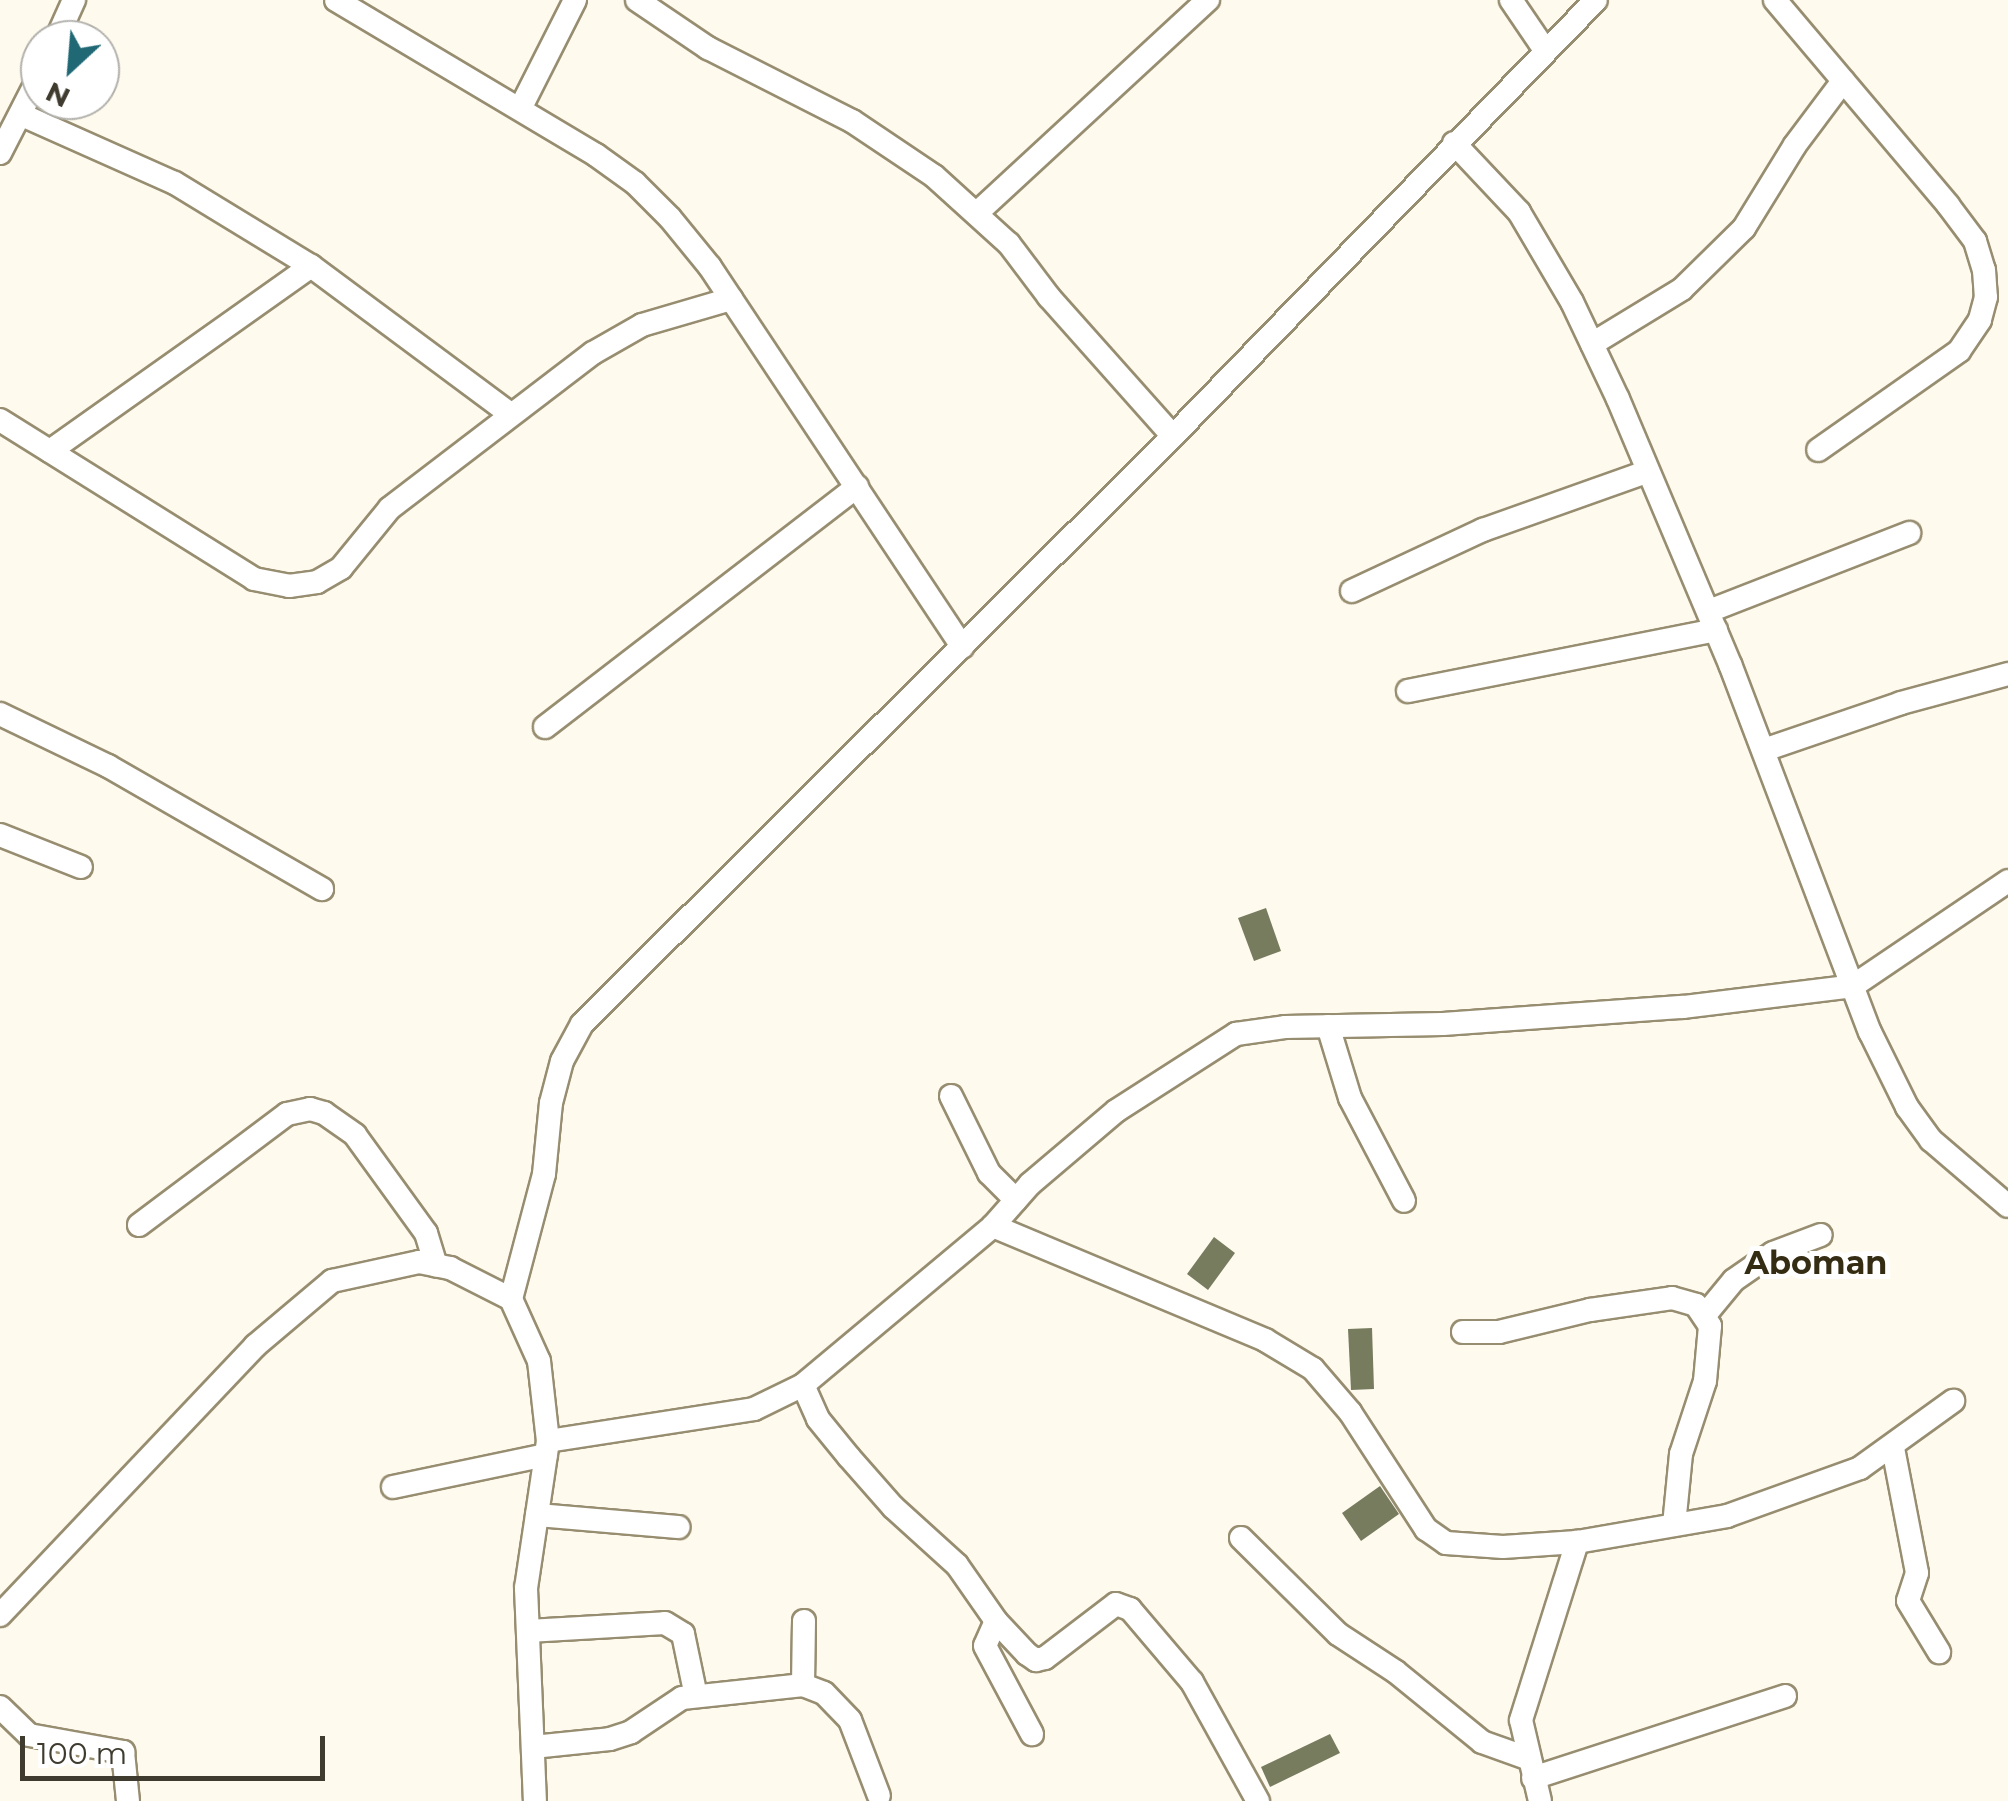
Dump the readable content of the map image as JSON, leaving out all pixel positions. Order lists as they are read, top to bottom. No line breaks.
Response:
{"districts":["Aboman"],"scale_bar":"100 m","north":"bottom left"}
